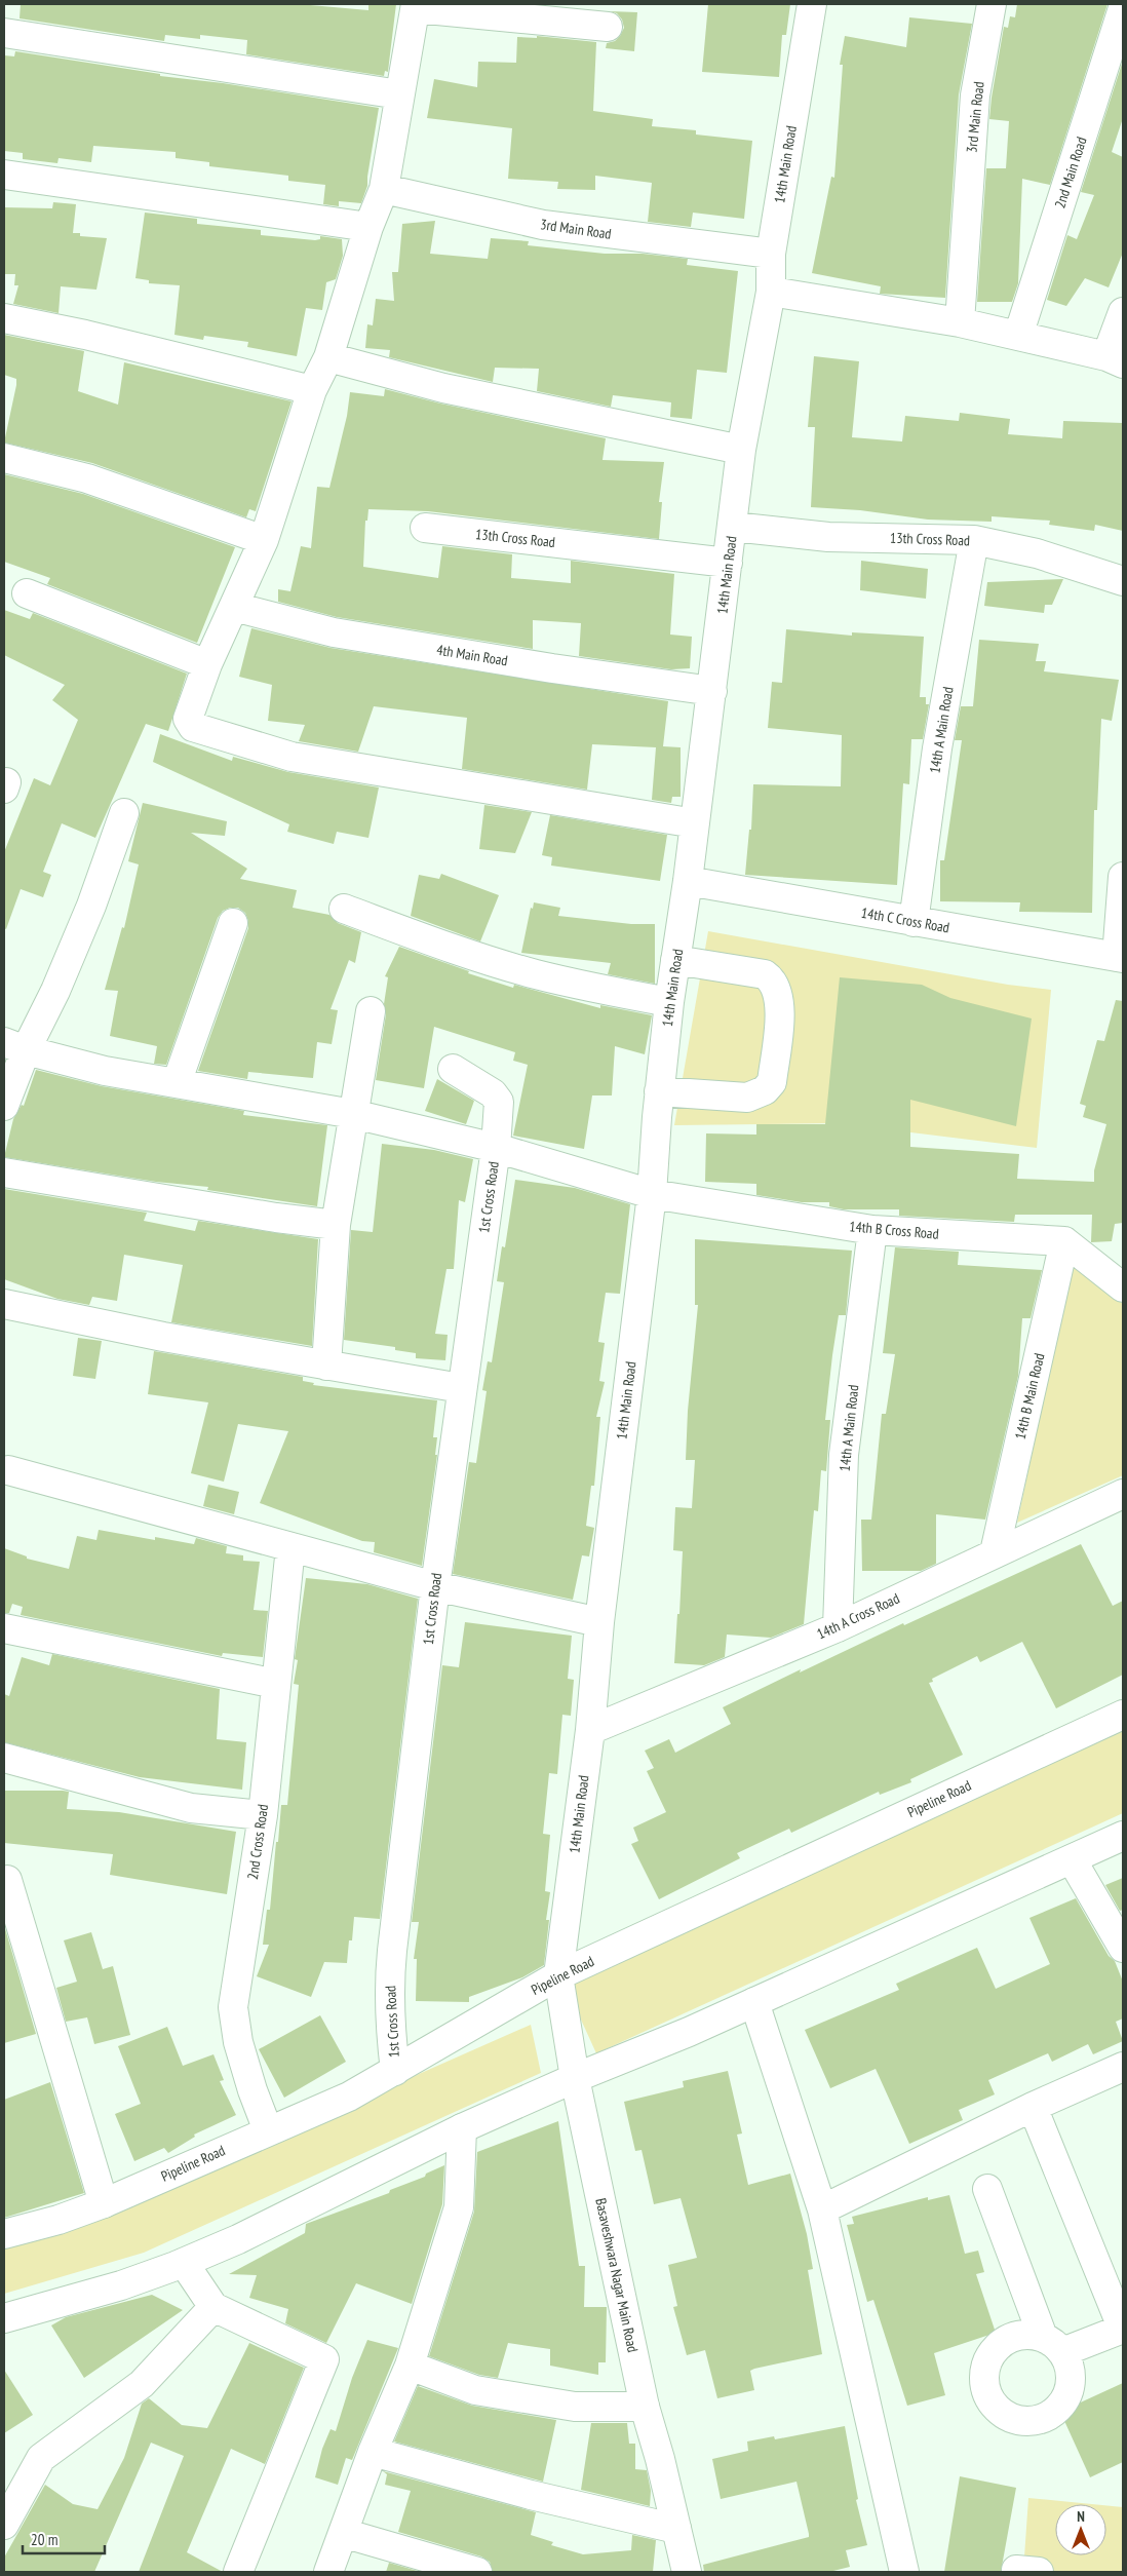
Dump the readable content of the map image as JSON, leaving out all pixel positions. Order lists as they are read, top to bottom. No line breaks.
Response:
{"streets":{"street":["3rd Main Road","14th Main Road","2nd Main Road","13th Cross Road","4th Main Road","14th A Main Road","14th C Cross Road","1st Cross Road","14th B Cross Road","14th B Main Road","14th A Cross Road","Pipeline Road","2nd Cross Road","Basaveshwara Nagar Main Road"]},"crossings":[["3rd Main Road","14th Main Road"],["14th Main Road","13th Cross Road"],["14th Main Road","4th Main Road"],["14th Main Road","14th C Cross Road"],["14th Main Road","14th B Cross Road"],["14th Main Road","14th A Cross Road"],["14th Main Road","Pipeline Road"],["14th Main Road","Basaveshwara Nagar Main Road"],["13th Cross Road","14th A Main Road"],["14th A Main Road","14th C Cross Road"],["14th A Main Road","14th B Cross Road"],["14th A Main Road","14th A Cross Road"],["1st Cross Road","14th B Cross Road"],["1st Cross Road","Pipeline Road"],["14th B Cross Road","14th B Main Road"],["14th B Main Road","14th A Cross Road"],["Pipeline Road","2nd Cross Road"],["Pipeline Road","Basaveshwara Nagar Main Road"]],"scale_bar":"20 m","north":"top"}
